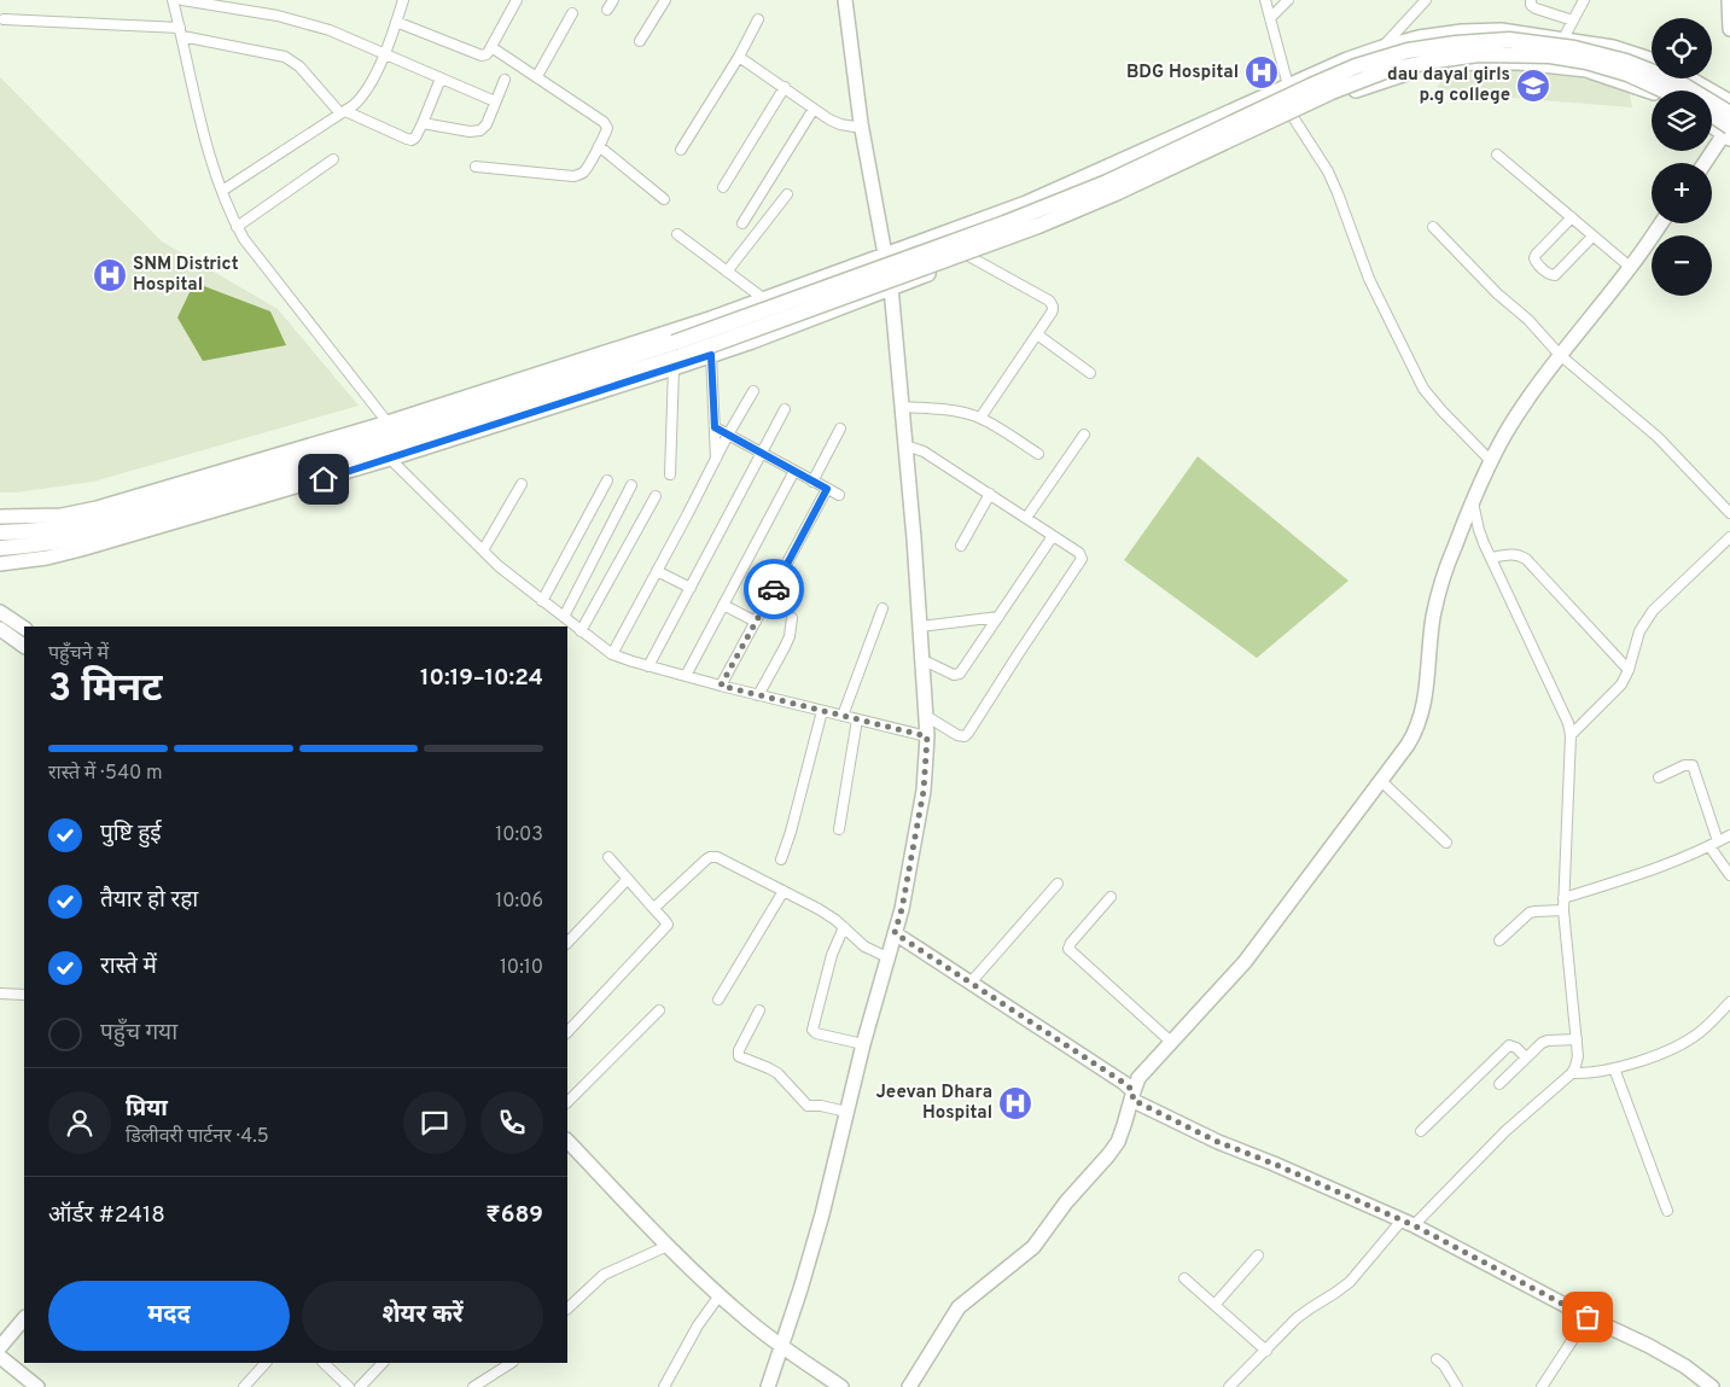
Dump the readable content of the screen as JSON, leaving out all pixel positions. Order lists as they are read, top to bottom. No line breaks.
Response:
{"places":{"hospital":["BDG Hospital","SNM District Hospital","Jeevan Dhara Hospital"],"school or university":["dau dayal girls p.g college"]},"page":{"map_buttons":["+","−"],"heading":["3 मिनट","पहुँचने में","10:19–10:24"],"panel":["प्रिया","डिलीवरी पार्टनर · 4.5","ऑर्डर #2418","₹689"],"bar":"रास्ते में · 540 m","list":[["पुष्टि हुई","10:03"],["तैयार हो रहा","10:06"],["रास्ते में","10:10"],"पहुँच गया"],"buttons":["मदद","शेयर करें"]}}
